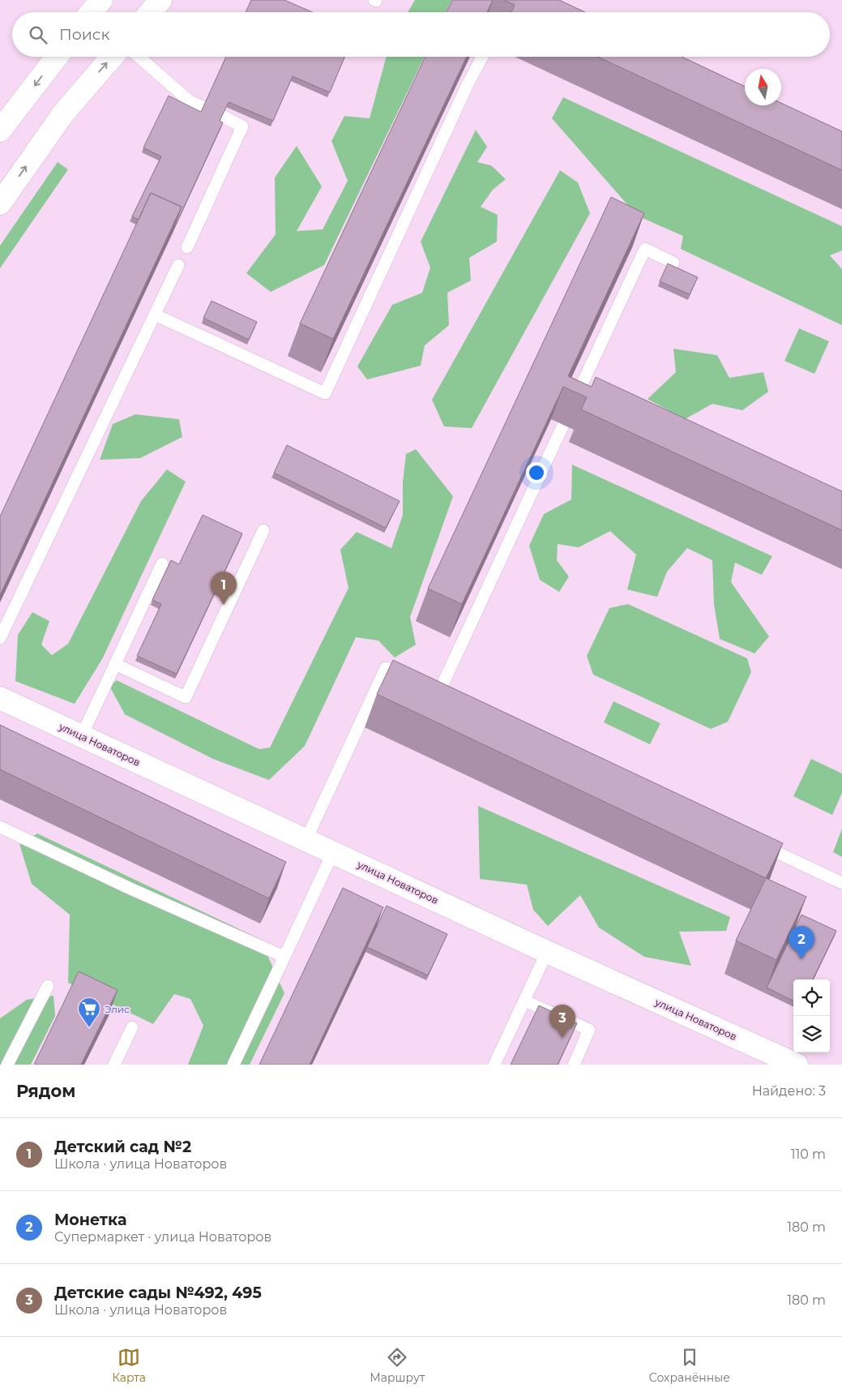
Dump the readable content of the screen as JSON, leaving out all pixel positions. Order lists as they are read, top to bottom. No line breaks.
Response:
{"streets":{"street":["улица Новаторов"]},"places":{"supermarket":["Элис"]},"north":"top","page":{"search":"Поиск","pins":["1","2","3"],"heading":["Рядом","Найдено: 3"],"list":[{"mark":"1","name":"Детский сад №2","note":"Школа · улица Новаторов","value":"110 m"},{"mark":"2","name":"Монетка","note":"Супермаркет · улица Новаторов","value":"180 m"},{"mark":"3","name":"Детские сады №492, 495","note":"Школа · улица Новаторов","value":"180 m"}],"nav":["Карта","Маршрут","Сохранённые"]}}
